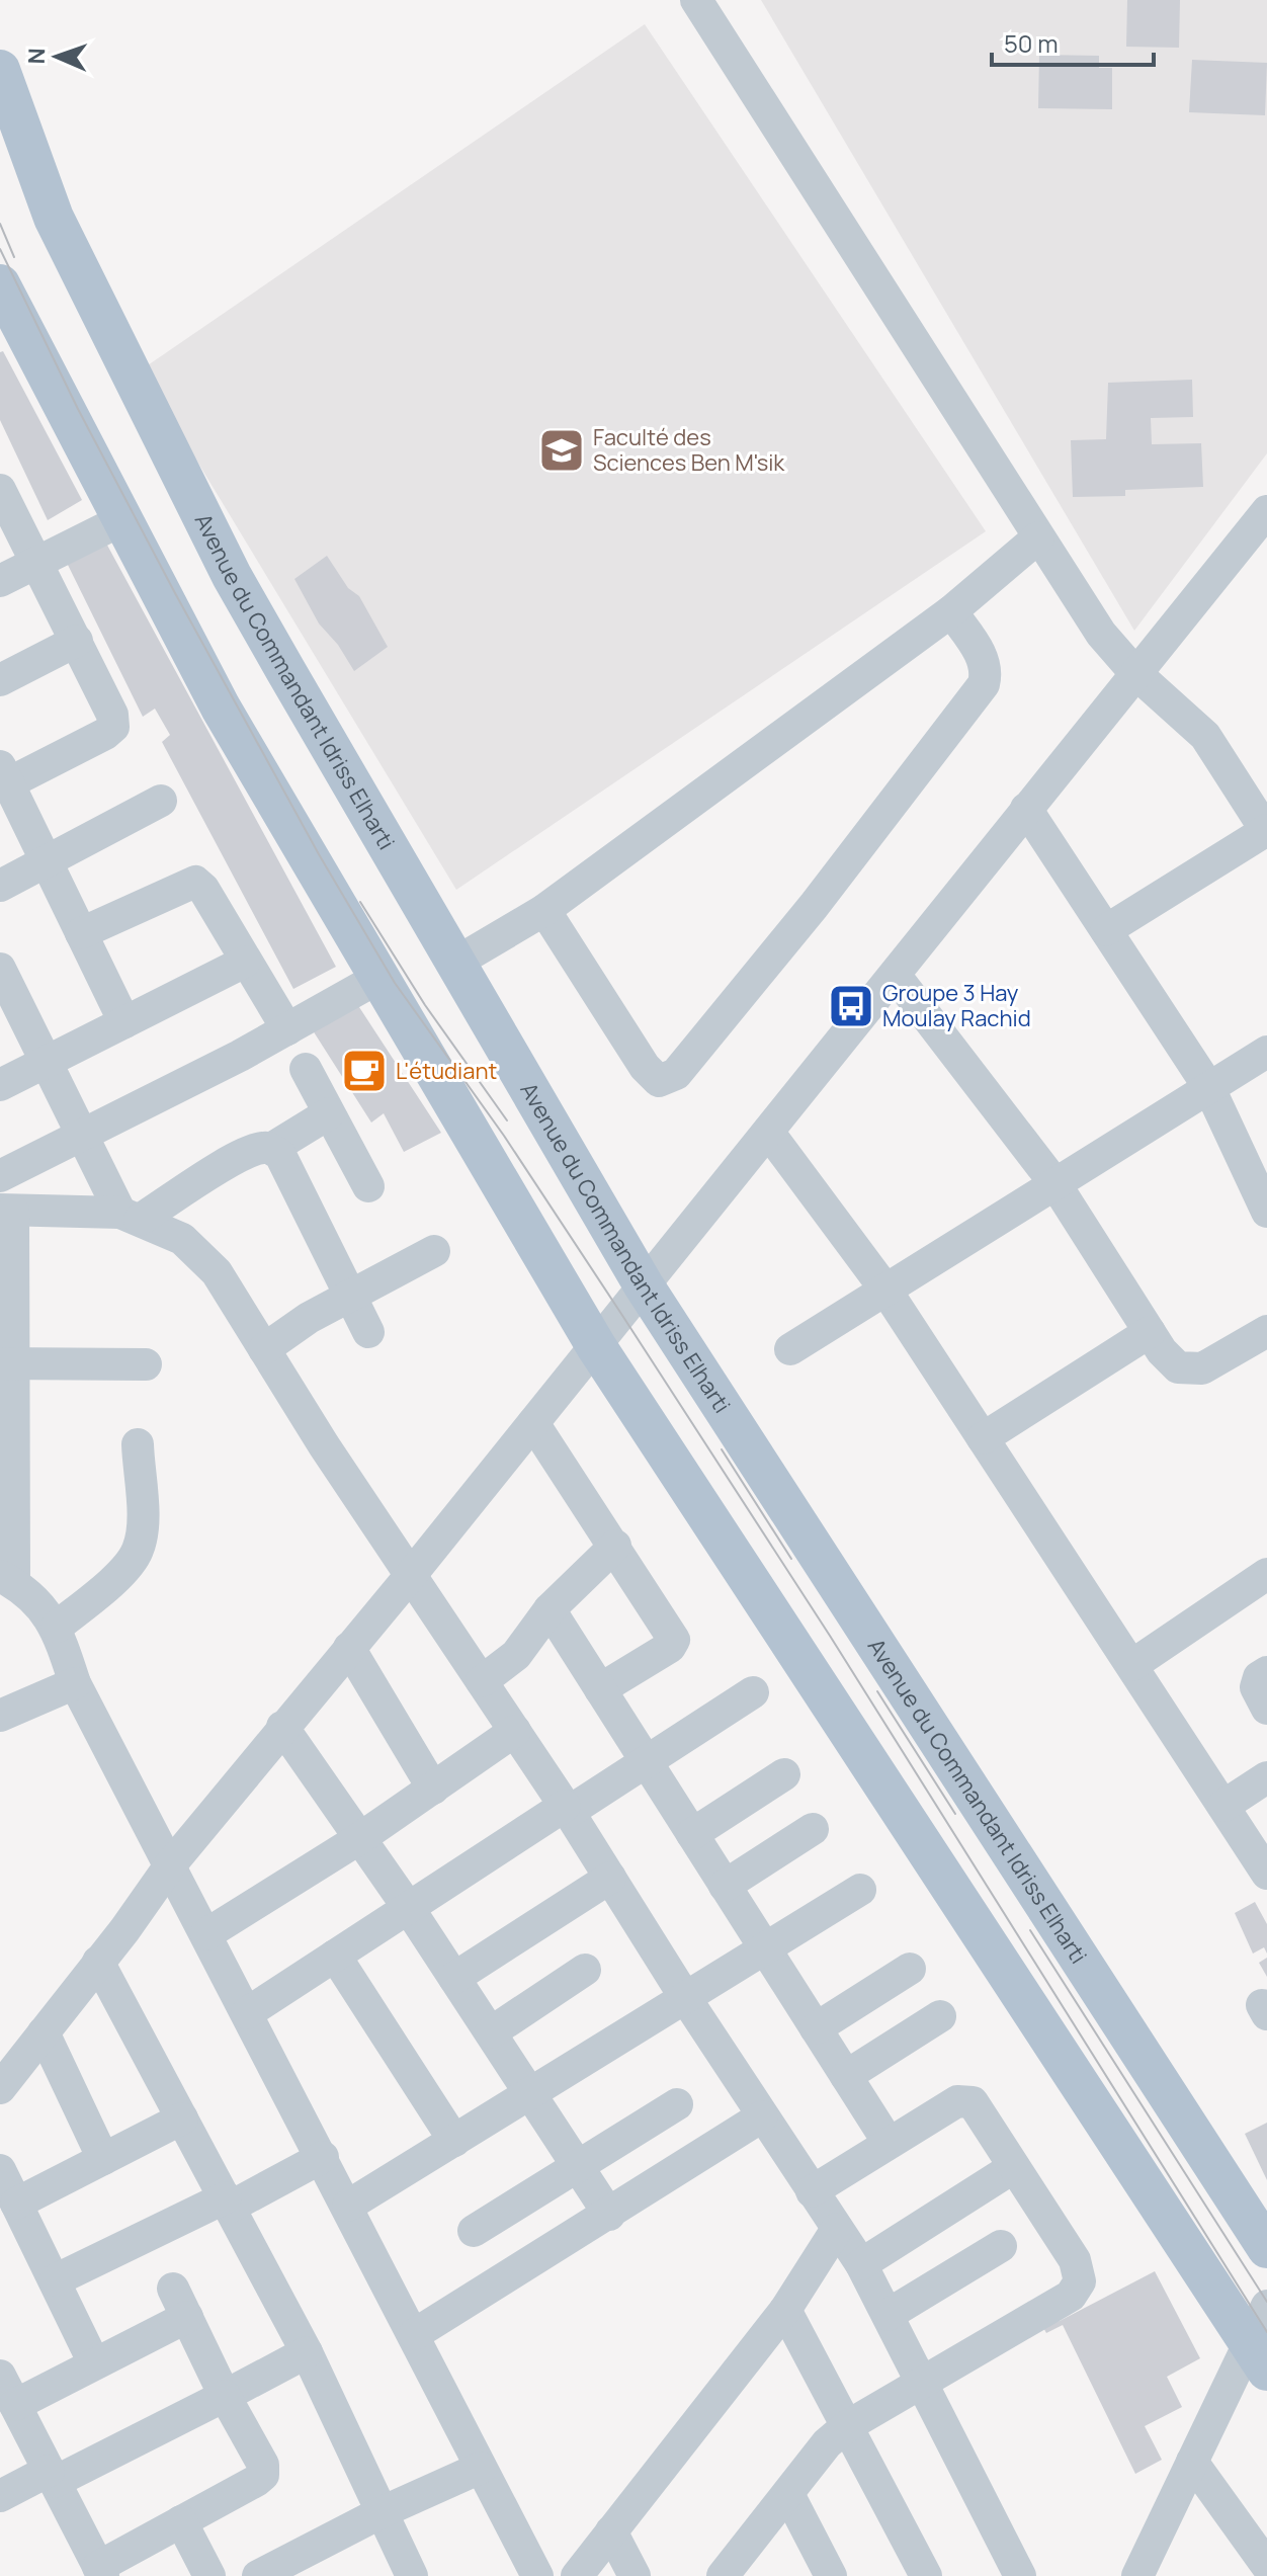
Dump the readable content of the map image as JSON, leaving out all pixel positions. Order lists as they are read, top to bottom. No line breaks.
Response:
{"streets":{"main road":["Avenue du Commandant Idriss Elharti"]},"places":{"school or university":["Faculté des Sciences Ben M'sik"],"bus stop":["Groupe 3 Hay Moulay Rachid"],"cafe":["L'étudiant"]},"scale_bar":"50 m","north":"left"}
